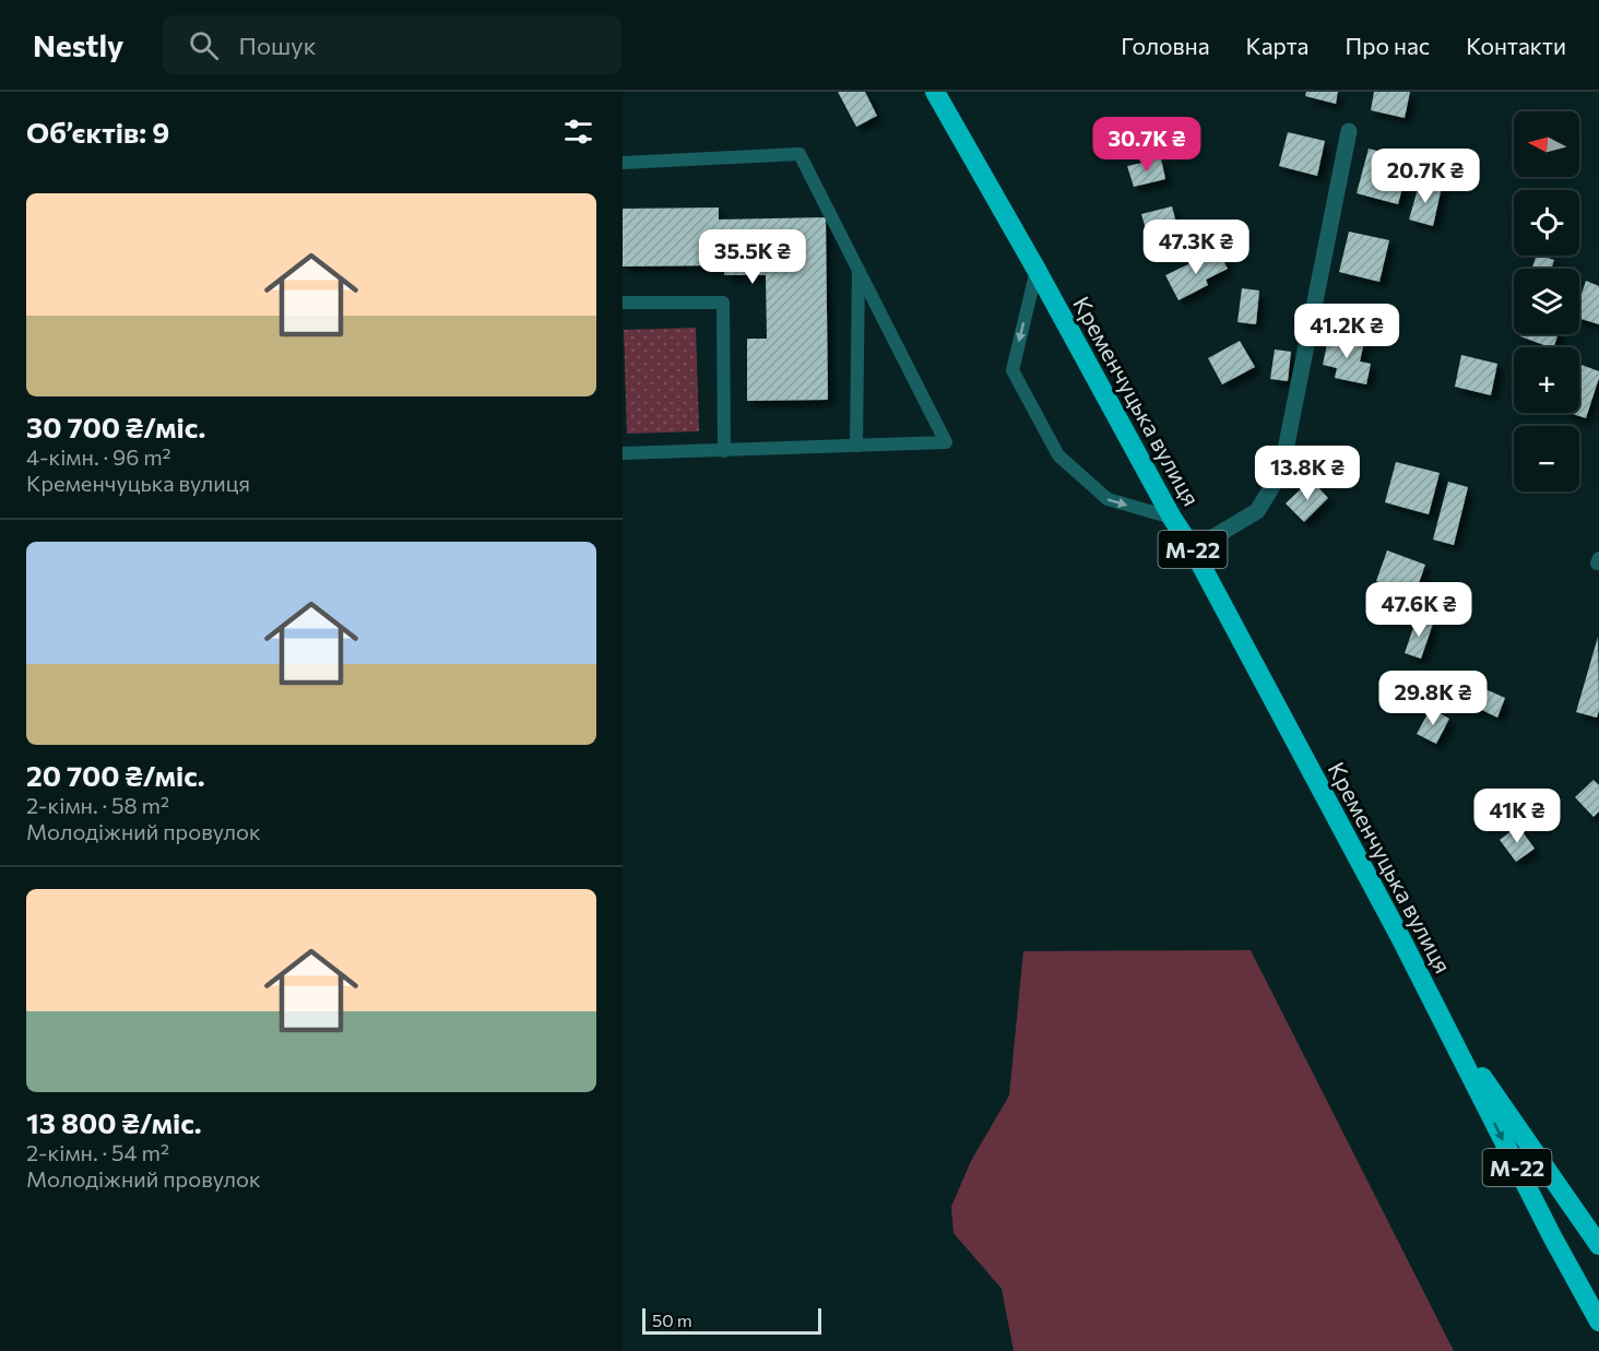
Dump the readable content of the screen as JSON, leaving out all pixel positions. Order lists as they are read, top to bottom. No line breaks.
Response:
{"streets":{"highway":["Кременчуцька вулиця","М-22"]},"crossings":[["Кременчуцька вулиця","М-22"]],"scale_bar":"50 m","north":"left","page":{"header":"Nestly","search":"Пошук","nav":["Головна","Карта","Про нас","Контакти"],"heading":"Об’єктів: 9","map_buttons":["+","−"],"price":["30.7K ₴","20.7K ₴","47.3K ₴","35.5K ₴","41.2K ₴","13.8K ₴","47.6K ₴","29.8K ₴","41K ₴"],"list":[{"name":"30 700 ₴/міс.","note":"4-кімн. · 96 m² · Кременчуцька вулиця"},{"name":"20 700 ₴/міс.","note":"2-кімн. · 58 m² · Молодіжний провулок"},{"name":"13 800 ₴/міс.","note":"2-кімн. · 54 m² · Молодіжний провулок"}],"scale":"50 m"}}
